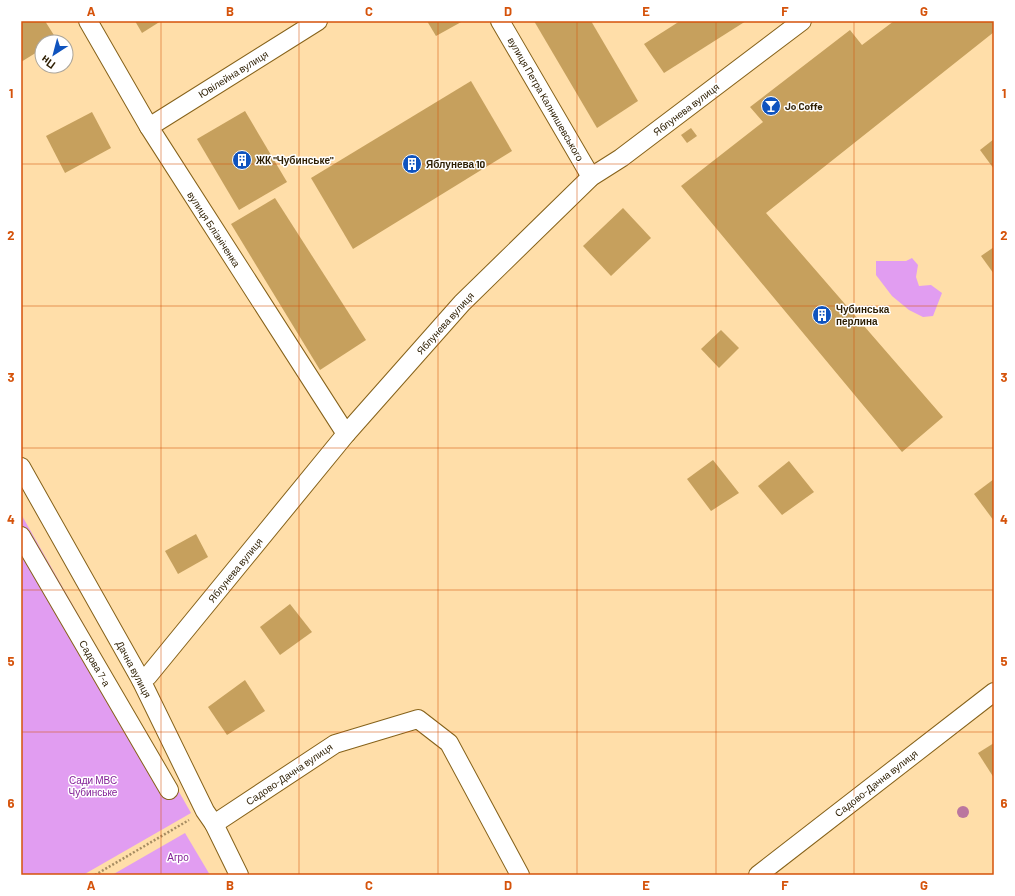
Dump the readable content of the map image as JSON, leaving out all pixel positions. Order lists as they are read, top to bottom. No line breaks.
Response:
{"streets":{"street":["Ювілейна вулиця","вулиця Петра Калнишевського","Яблунева вулиця","вулиця Блізніченка","Садова 7-а","Дачна вулиця","Садово-Дачна вулиця"]},"crossings":[["Ювілейна вулиця","вулиця Блізніченка"],["вулиця Петра Калнишевського","Яблунева вулиця"],["Яблунева вулиця","вулиця Блізніченка"],["Яблунева вулиця","Дачна вулиця"],["Дачна вулиця","Садово-Дачна вулиця"]],"parks":["Сади МВС Чубинське","Агро"],"places":{"bar":["Jo Coffe"],"building":["ЖК \"Чубинське\"","Яблунева 10","Чубинська перлина"]},"north":"bottom left","grid":{"columns":["A","B","C","D","E","F","G"],"rows":["1","2","3","4","5","6"]}}
